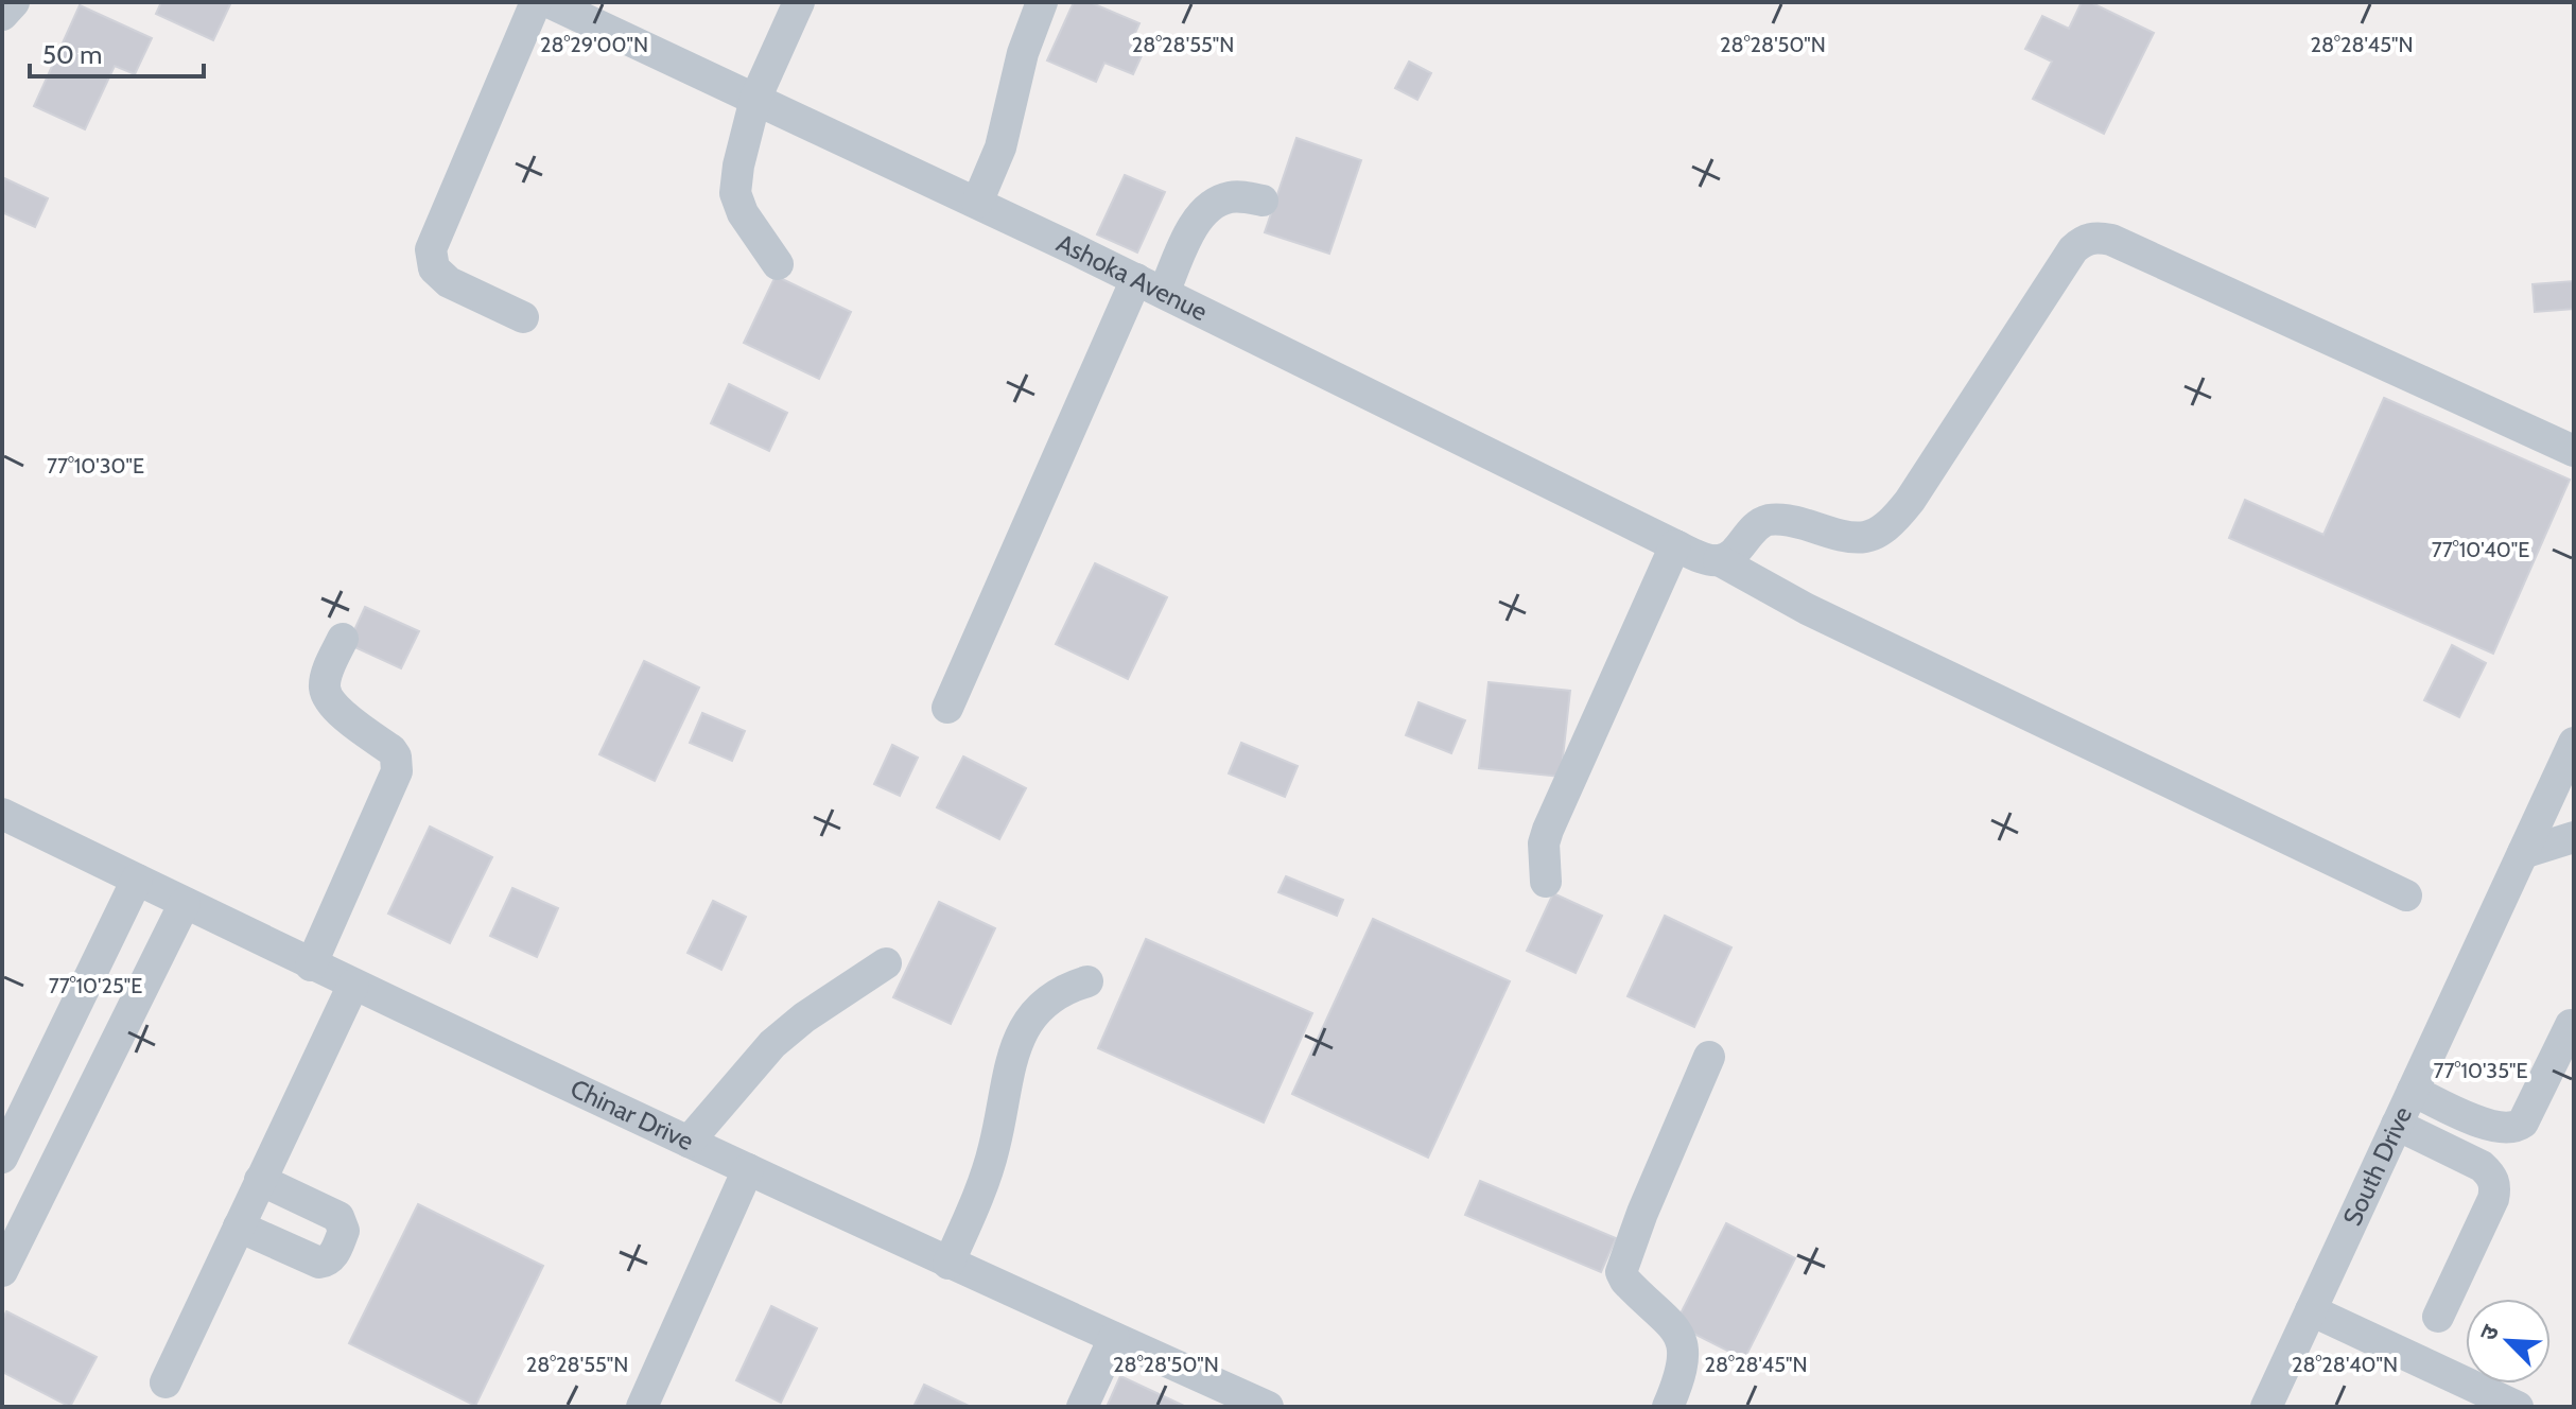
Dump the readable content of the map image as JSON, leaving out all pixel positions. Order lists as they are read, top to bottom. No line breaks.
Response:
{"streets":{"street":["Ashoka Avenue","Chinar Drive","South Drive"]},"scale_bar":"50 m","north":"top left","coordinates":["28°29'00\"N","28°28'55\"N","28°28'50\"N","28°28'45\"N","77°10'30\"E","77°10'40\"E","77°10'25\"E","77°10'35\"E","28°28'40\"N"]}
